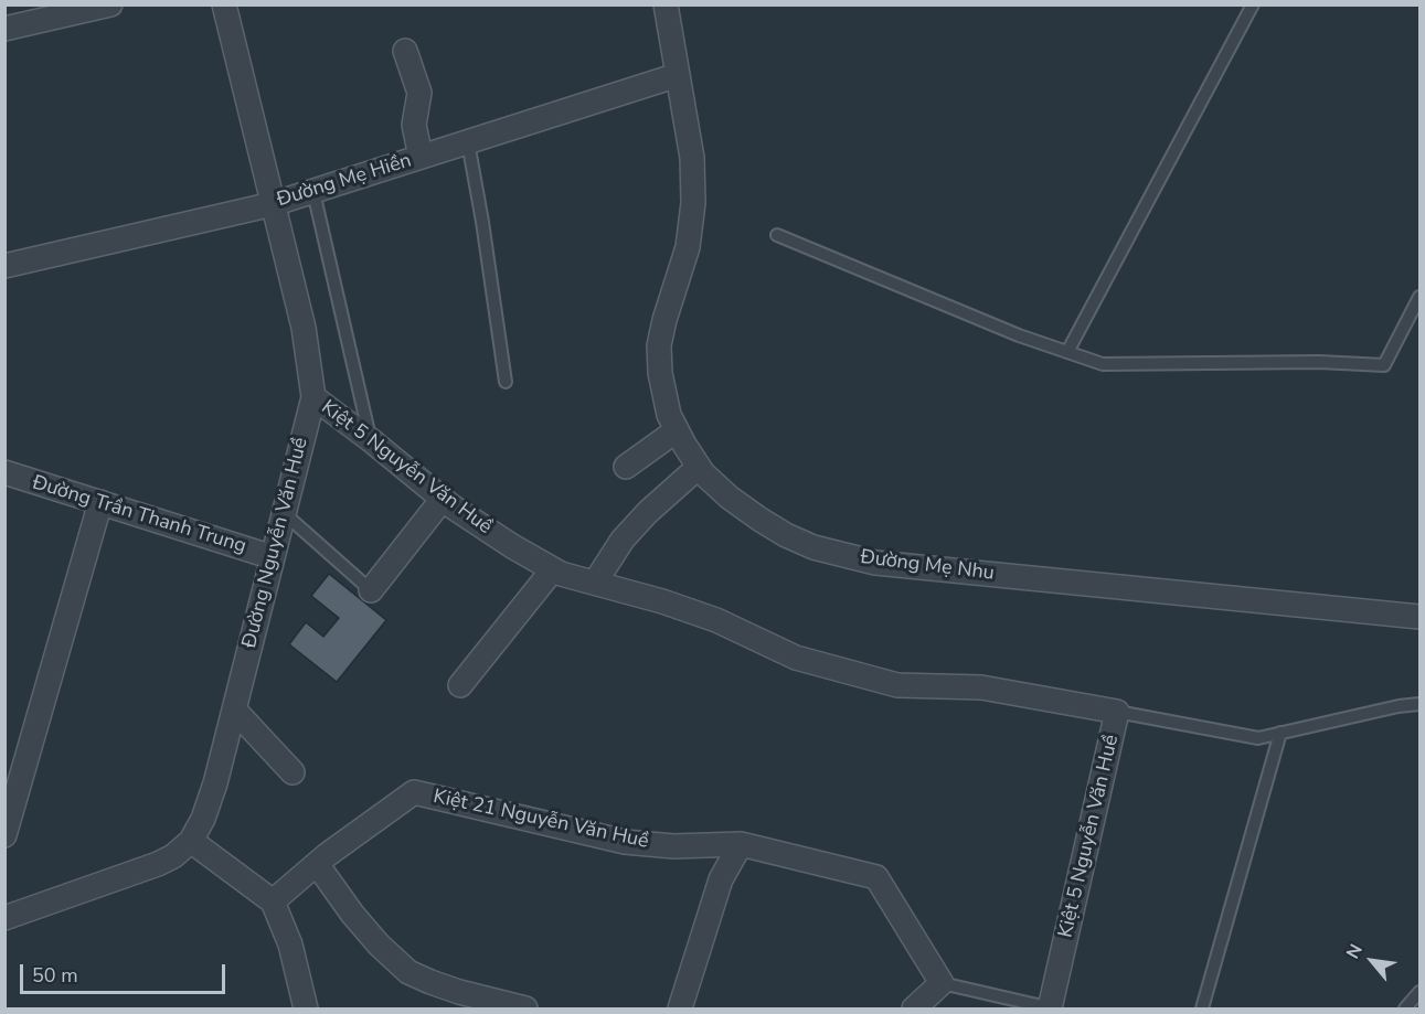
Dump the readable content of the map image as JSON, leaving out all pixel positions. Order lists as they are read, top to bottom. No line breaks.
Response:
{"streets":{"street":["Đường Mẹ Hiền","Kiệt 5 Nguyễn Văn Huề","Đường Trần Thanh Trung","Đường Nguyễn Văn Huề","Đường Mẹ Nhu","Kiệt 21 Nguyễn Văn Huề"]},"crossings":[["Đường Mẹ Hiền","Đường Nguyễn Văn Huề"],["Đường Mẹ Hiền","Đường Mẹ Nhu"],["Kiệt 5 Nguyễn Văn Huề","Đường Nguyễn Văn Huề"],["Đường Trần Thanh Trung","Đường Nguyễn Văn Huề"]],"scale_bar":"50 m","north":"top left"}
